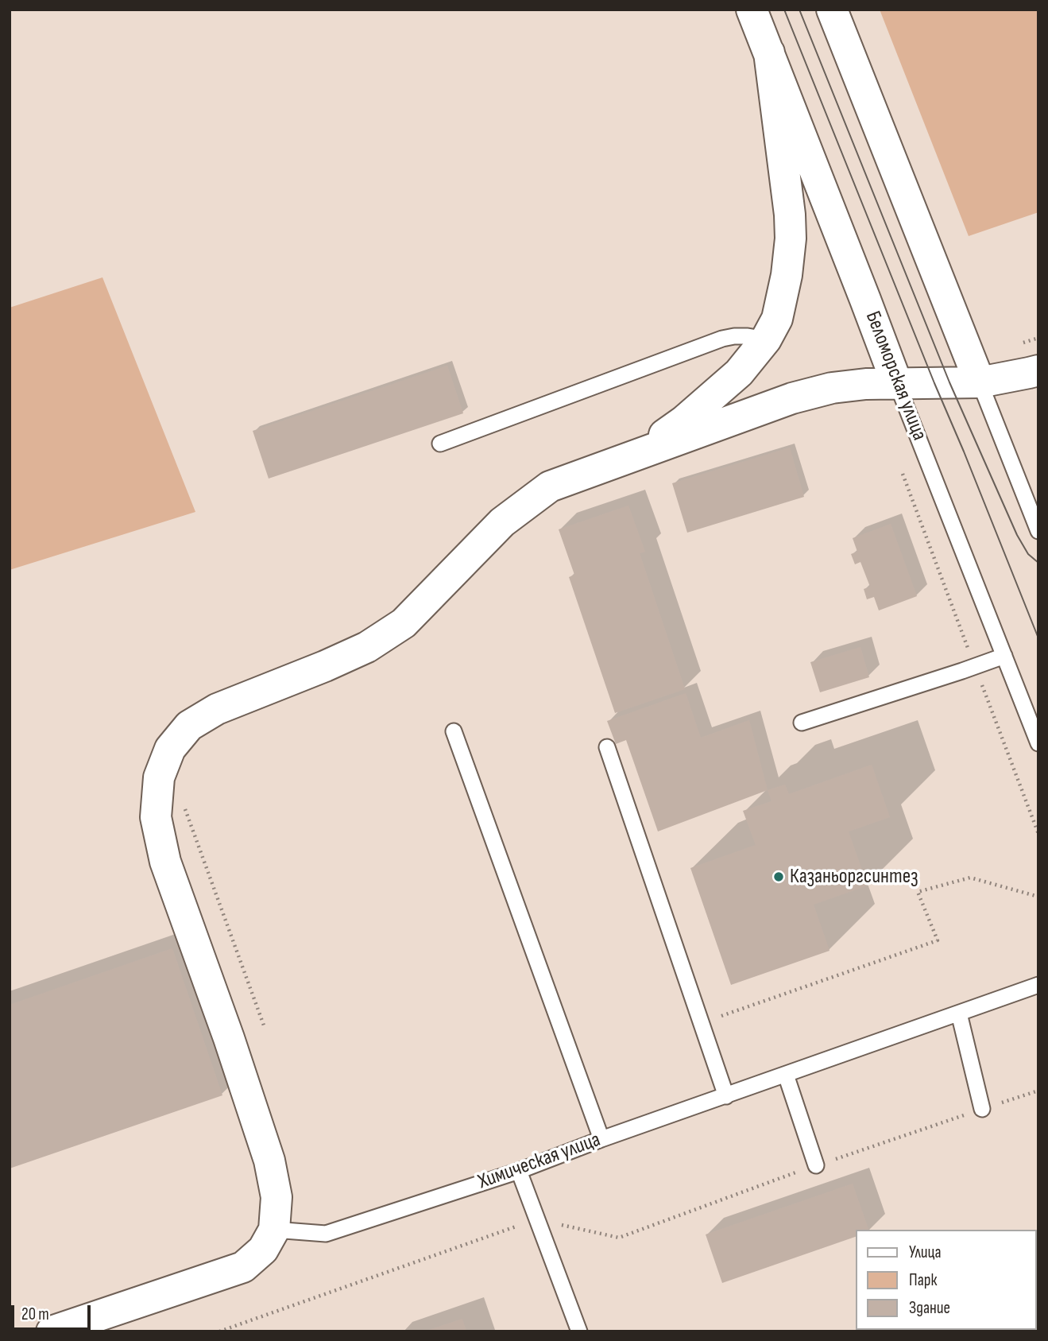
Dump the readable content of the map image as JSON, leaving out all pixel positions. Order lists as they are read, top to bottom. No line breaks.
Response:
{"streets":{"main road":["Беломорская улица"],"lane":["Химическая улица"]},"places":["Казаньоргсинтез"],"legend":["Улица","Парк","Здание"],"scale_bar":"20 m"}
